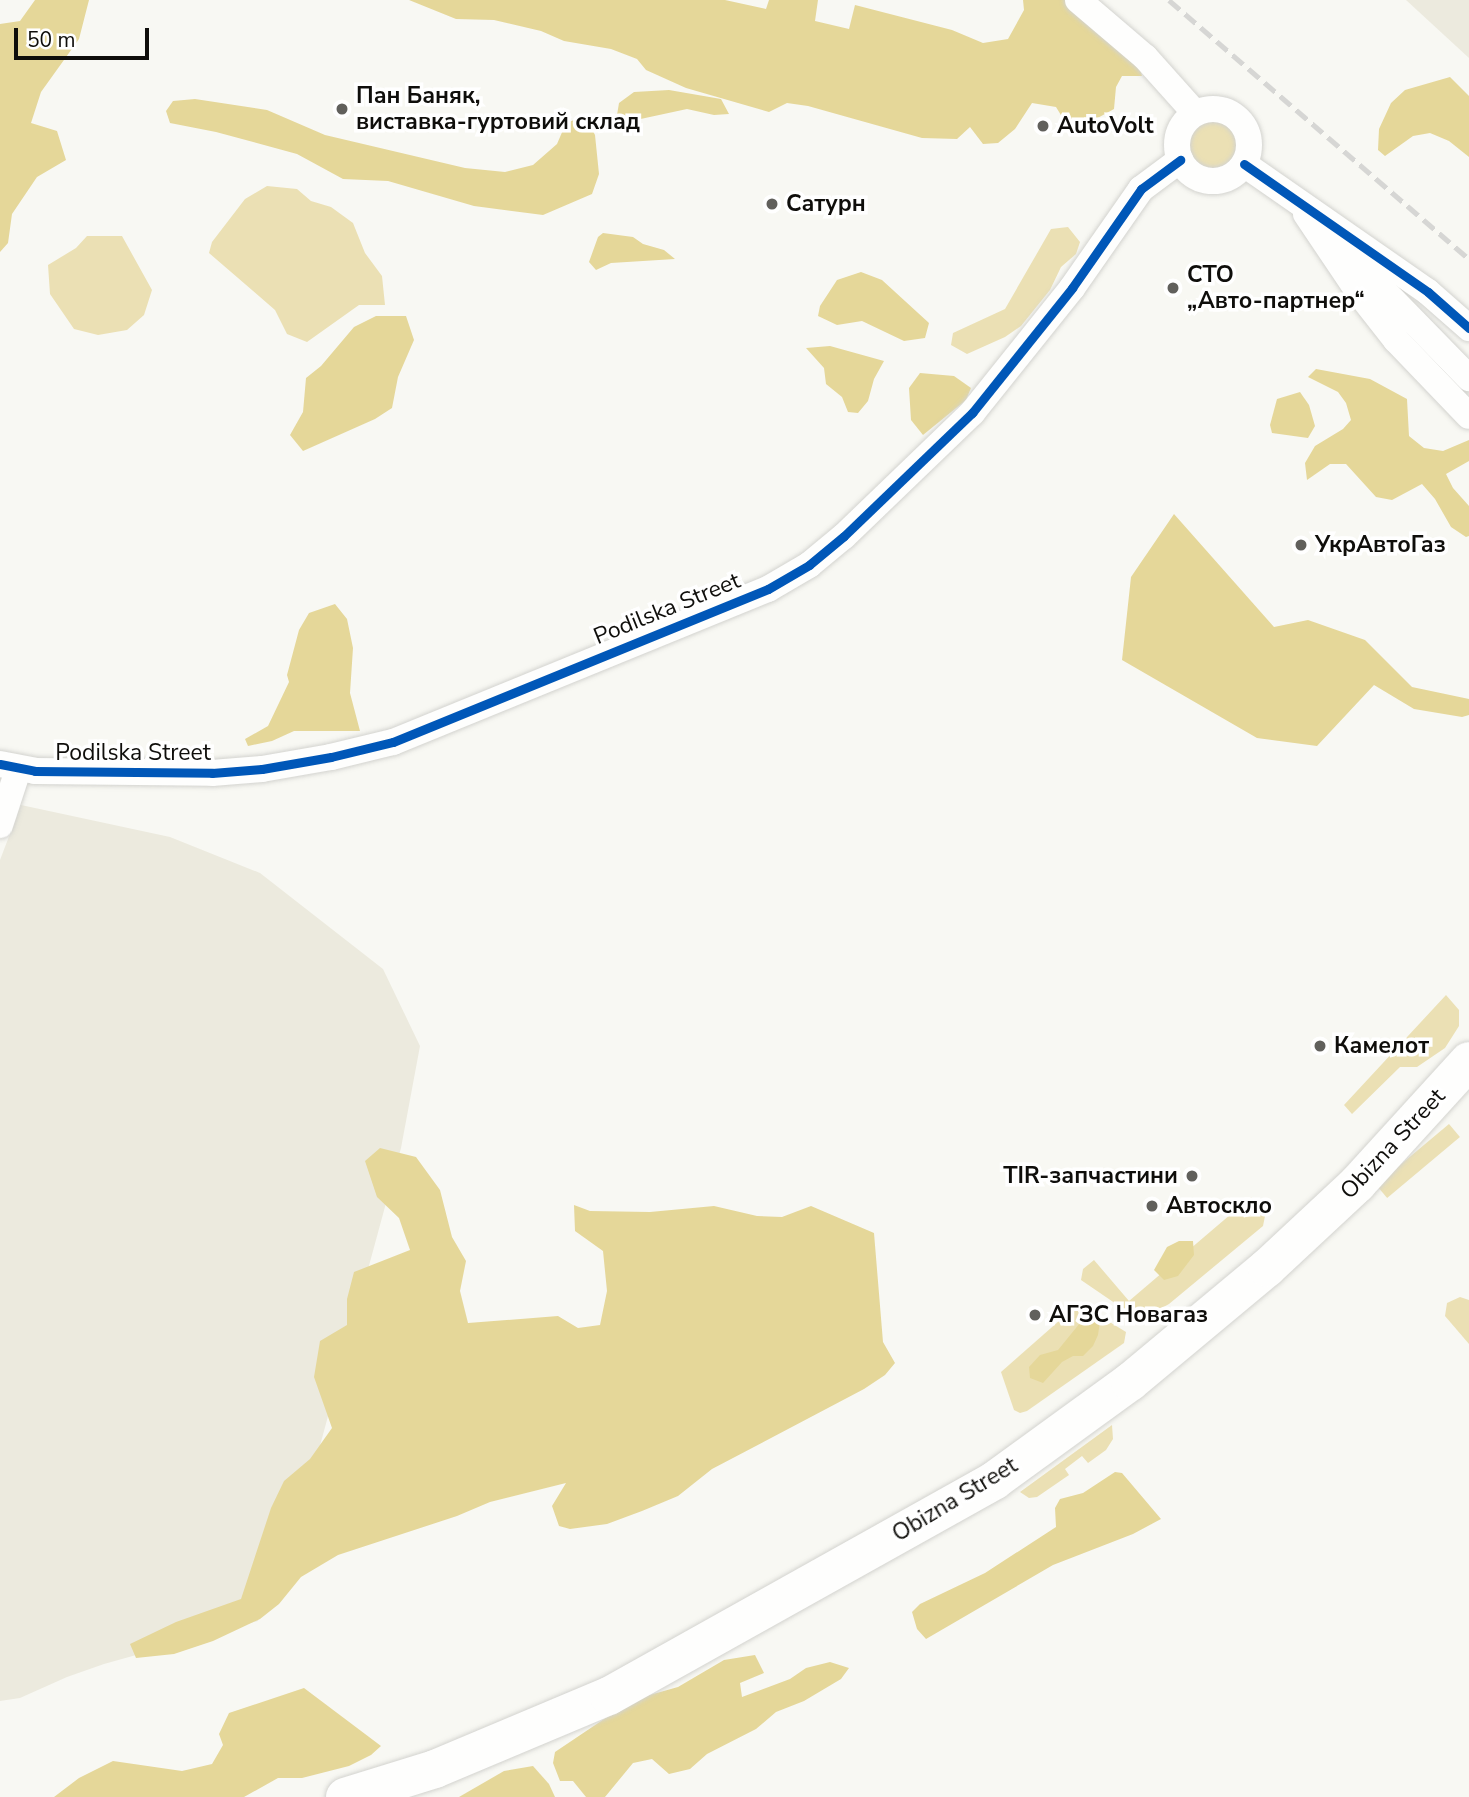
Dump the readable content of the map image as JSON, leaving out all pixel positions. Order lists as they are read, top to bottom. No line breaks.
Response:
{"streets":{"highway":["Obizna Street"],"street":["Podilska Street"]},"places":["Пан Баняк, виставка-гуртовий склад","AutoVolt","Сатурн","СТО „Авто-партнер“","УкрАвтоГаз","Камелот","TIR-запчастини","Автоскло","АГЗС Новагаз"],"scale_bar":"50 m"}
